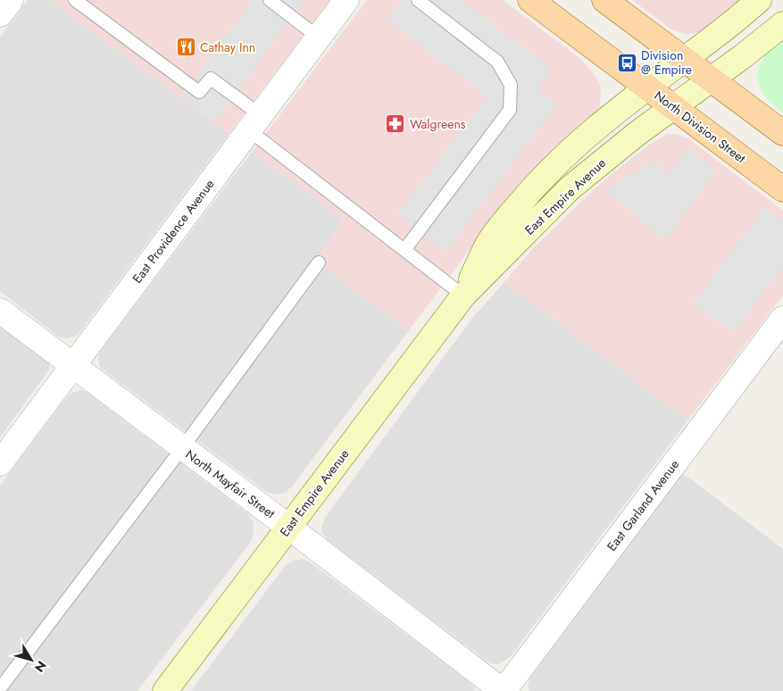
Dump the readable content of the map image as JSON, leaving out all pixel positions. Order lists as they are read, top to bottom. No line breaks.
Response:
{"streets":{"main road":["North Division Street"],"street":["East Empire Avenue","East Providence Avenue","North Mayfair Street","East Garland Avenue"]},"crossings":[["North Division Street","East Empire Avenue"],["East Empire Avenue","North Mayfair Street"],["East Providence Avenue","North Mayfair Street"],["North Mayfair Street","East Garland Avenue"]],"places":{"restaurant":["Cathay Inn"],"bus stop":["Division @ Empire"],"pharmacy":["Walgreens"]},"north":"bottom right"}
